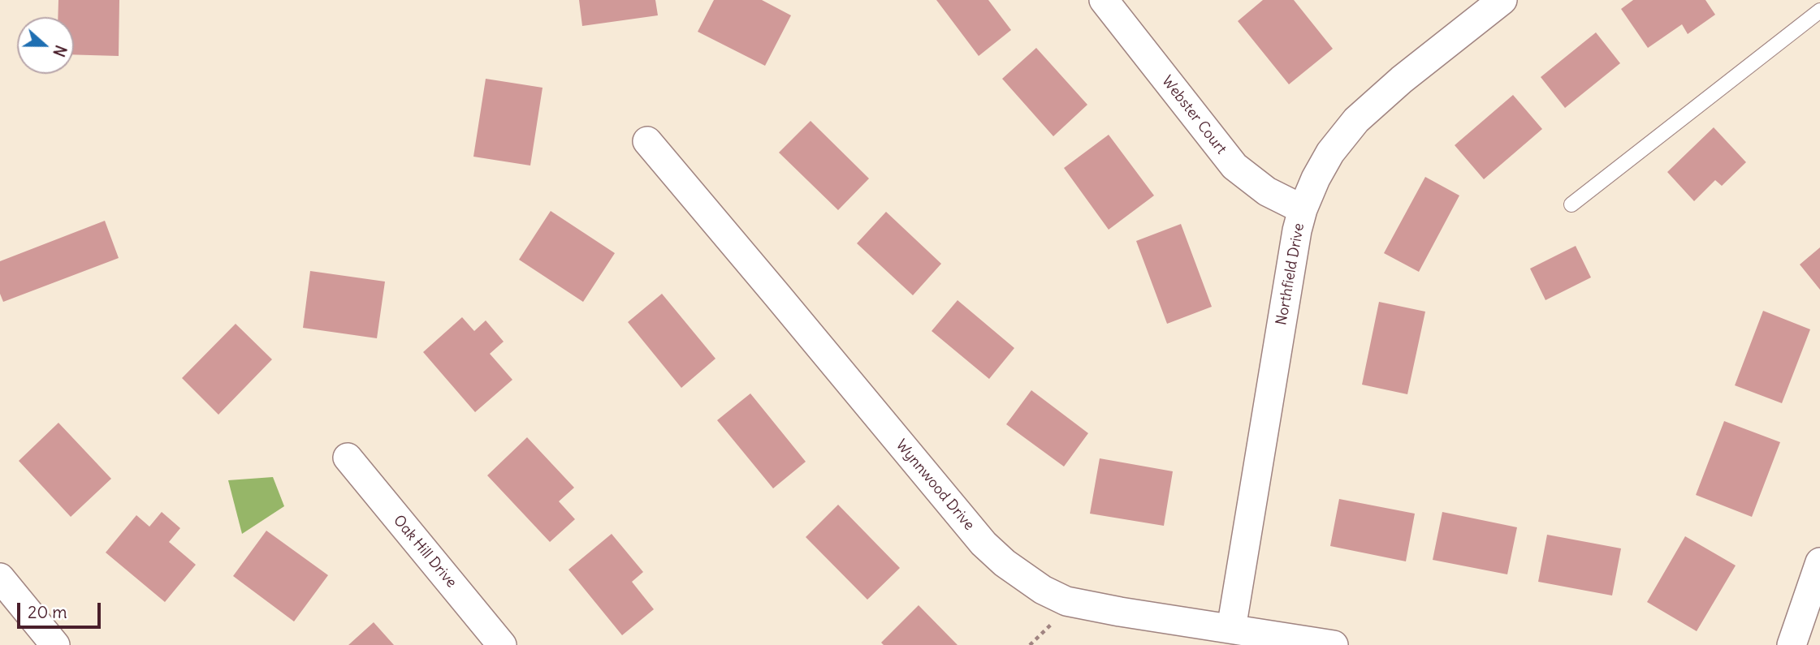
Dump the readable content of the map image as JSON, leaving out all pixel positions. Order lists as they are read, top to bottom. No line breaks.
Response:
{"streets":{"street":["Webster Court","Northfield Drive","Wynnwood Drive","Oak Hill Drive"]},"crossings":[["Webster Court","Northfield Drive"],["Northfield Drive","Wynnwood Drive"]],"scale_bar":"20 m","north":"right"}
